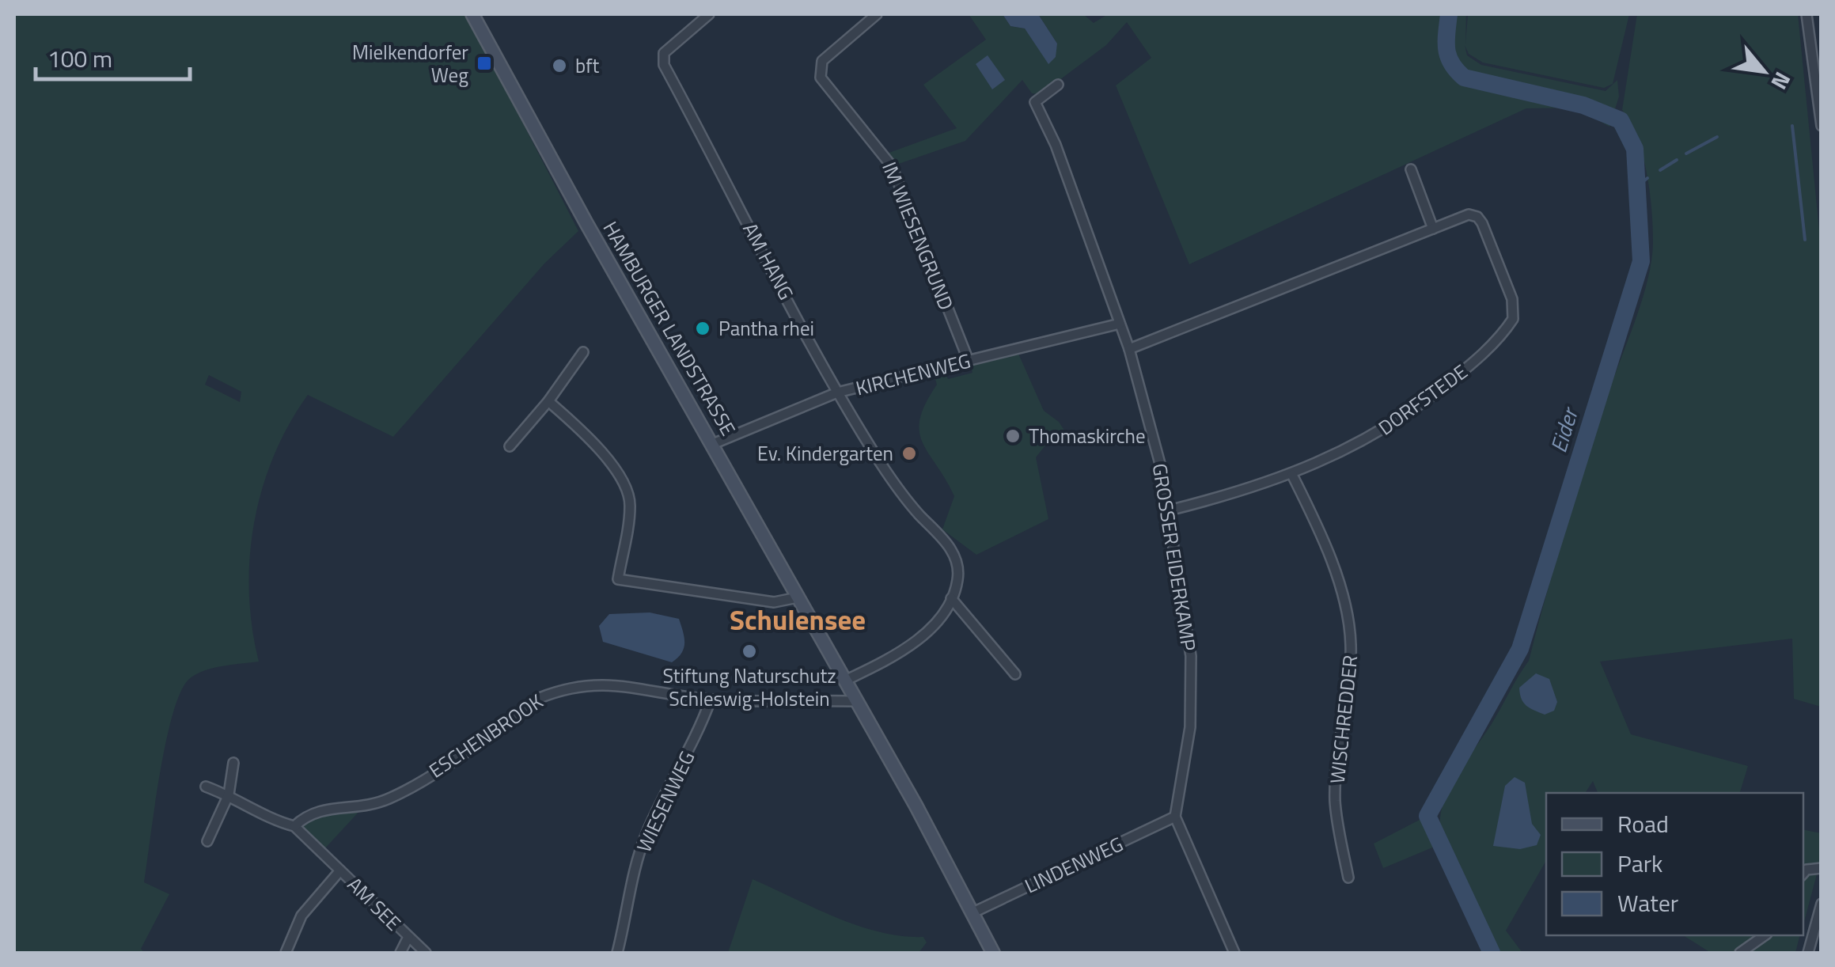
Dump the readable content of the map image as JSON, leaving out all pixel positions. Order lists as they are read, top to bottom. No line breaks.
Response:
{"streets":{"main road":["HAMBURGER LANDSTRASSE"],"street":["IM WIESENGRUND","AM HANG","KIRCHENWEG","DORFSTEDE","GROSSER EIDERKAMP","WISCHREDDER","ESCHENBROOK","WIESENWEG","LINDENWEG","AM SEE"]},"crossings":[["IM WIESENGRUND","KIRCHENWEG"],["AM HANG","KIRCHENWEG"],["HAMBURGER LANDSTRASSE","KIRCHENWEG"],["HAMBURGER LANDSTRASSE","ESCHENBROOK"],["HAMBURGER LANDSTRASSE","LINDENWEG"],["KIRCHENWEG","GROSSER EIDERKAMP"],["DORFSTEDE","GROSSER EIDERKAMP"],["DORFSTEDE","WISCHREDDER"],["GROSSER EIDERKAMP","LINDENWEG"],["ESCHENBROOK","WIESENWEG"],["ESCHENBROOK","AM SEE"]],"districts":["Schulensee"],"water":["Eider"],"places":{"transit":["Mielkendorfer Weg"],"other":["bft","Pantha rhei","Thomaskirche","Ev. Kindergarten","Stiftung Naturschutz Schleswig-Holstein"]},"legend":["Road","Park","Water"],"scale_bar":"100 m","north":"bottom right"}
